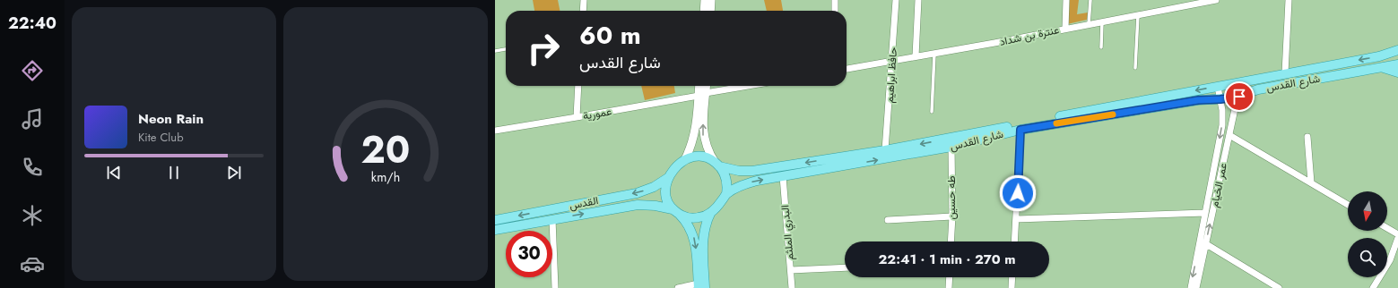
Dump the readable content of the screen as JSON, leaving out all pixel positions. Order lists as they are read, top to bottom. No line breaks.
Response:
{"streets":{"main road":["شارع القدس","القدس"],"street":["عنترة بن شداد","حافظ ابراهيم","عمورية","عمر الخيام","طه حسين","البدري الملثم"]},"crossings":[["عنترة بن شداد","حافظ ابراهيم"],["شارع القدس","عمر الخيام"],["شارع القدس","طه حسين"],["شارع القدس","القدس"],["شارع القدس","البدري الملثم"]],"north":"bottom","page":{"tabs":"22:40","turn":["60 m","شارع القدس"],"song":["Neon Rain","Kite Club"],"limit":"30","trip":"22:41 · 1 min · 270 m","gauge":["20","km/h"]}}
